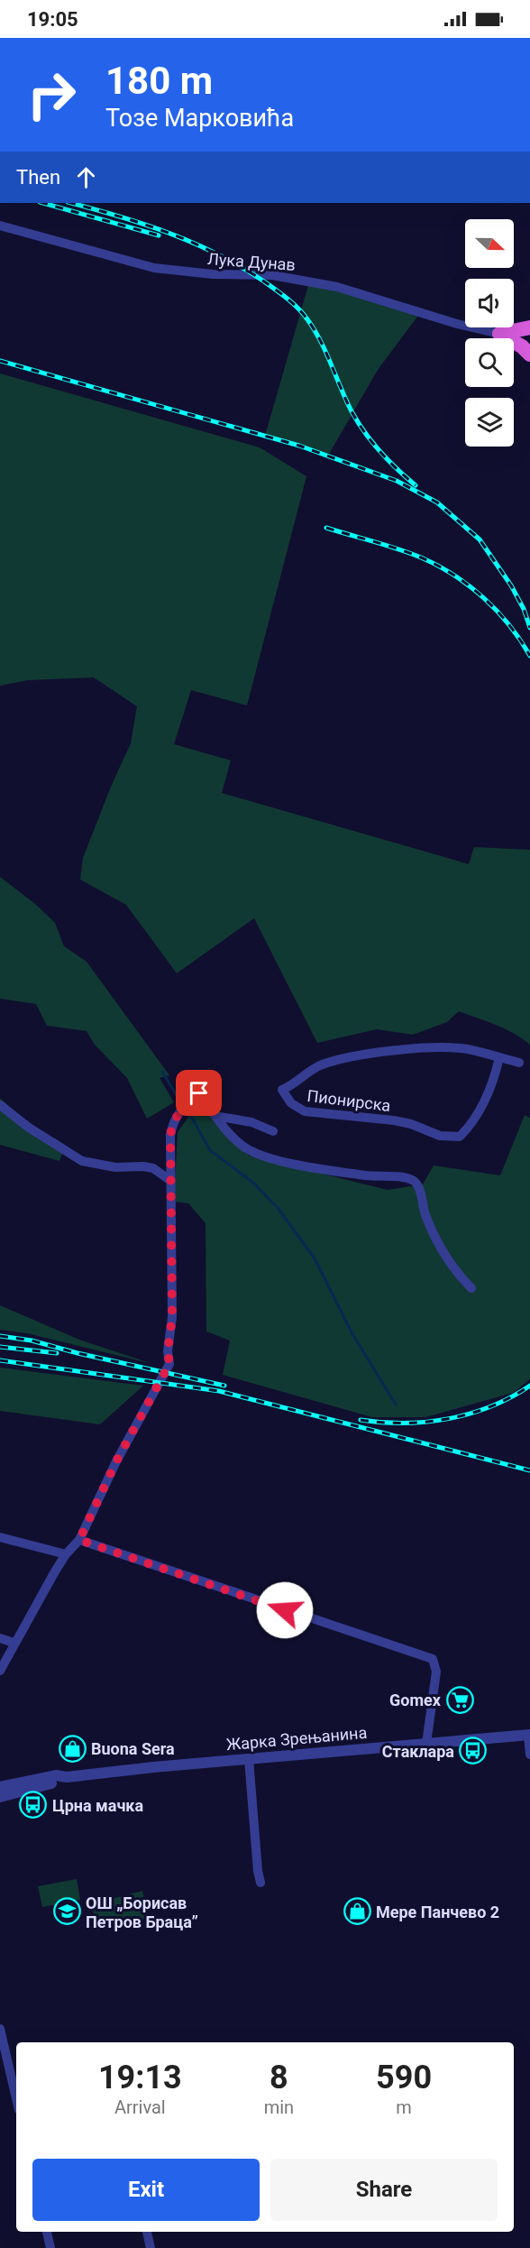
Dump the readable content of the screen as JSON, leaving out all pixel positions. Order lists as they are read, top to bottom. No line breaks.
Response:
{"streets":{"street":["Лука Дунав","Пионирска","Жарка Зрењанина"]},"places":{"supermarket":["Gomex"],"shop":["Buona Sera","Мере Панчево 2"],"bus stop":["Стаклара","Црна мачка"],"school or university":["ОШ „Борисав Петров Браца”"]},"north":"right","page":{"status":"19:05","turn":["180 m","Тозе Марковића"],"then":"Then","eta":["19:13","Arrival","8","min","590","m"],"buttons":["Exit","Share"]}}
